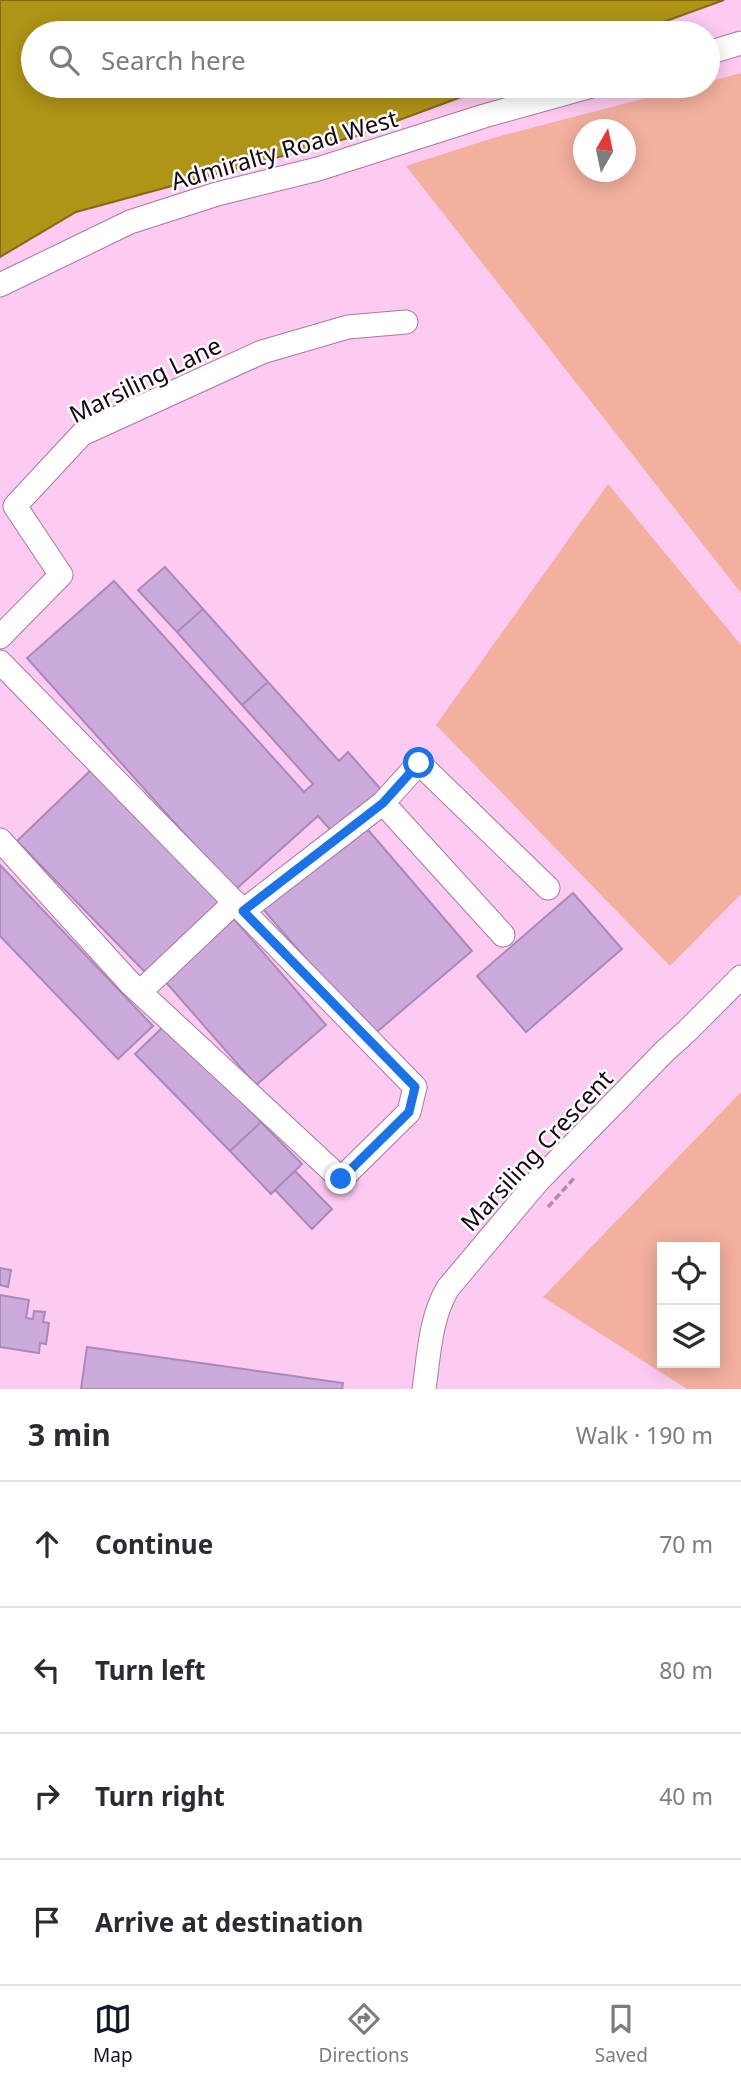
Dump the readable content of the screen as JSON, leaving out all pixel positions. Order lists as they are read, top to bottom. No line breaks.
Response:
{"streets":{"street":["Admiralty Road West","Marsiling Lane","Marsiling Crescent"]},"north":"top","page":{"search":"Search here","heading":["3 min","Walk · 190 m"],"list":[["Continue","70 m"],["Turn left","80 m"],["Turn right","40 m"],"Arrive at destination"],"nav":["Map","Directions","Saved"]}}
